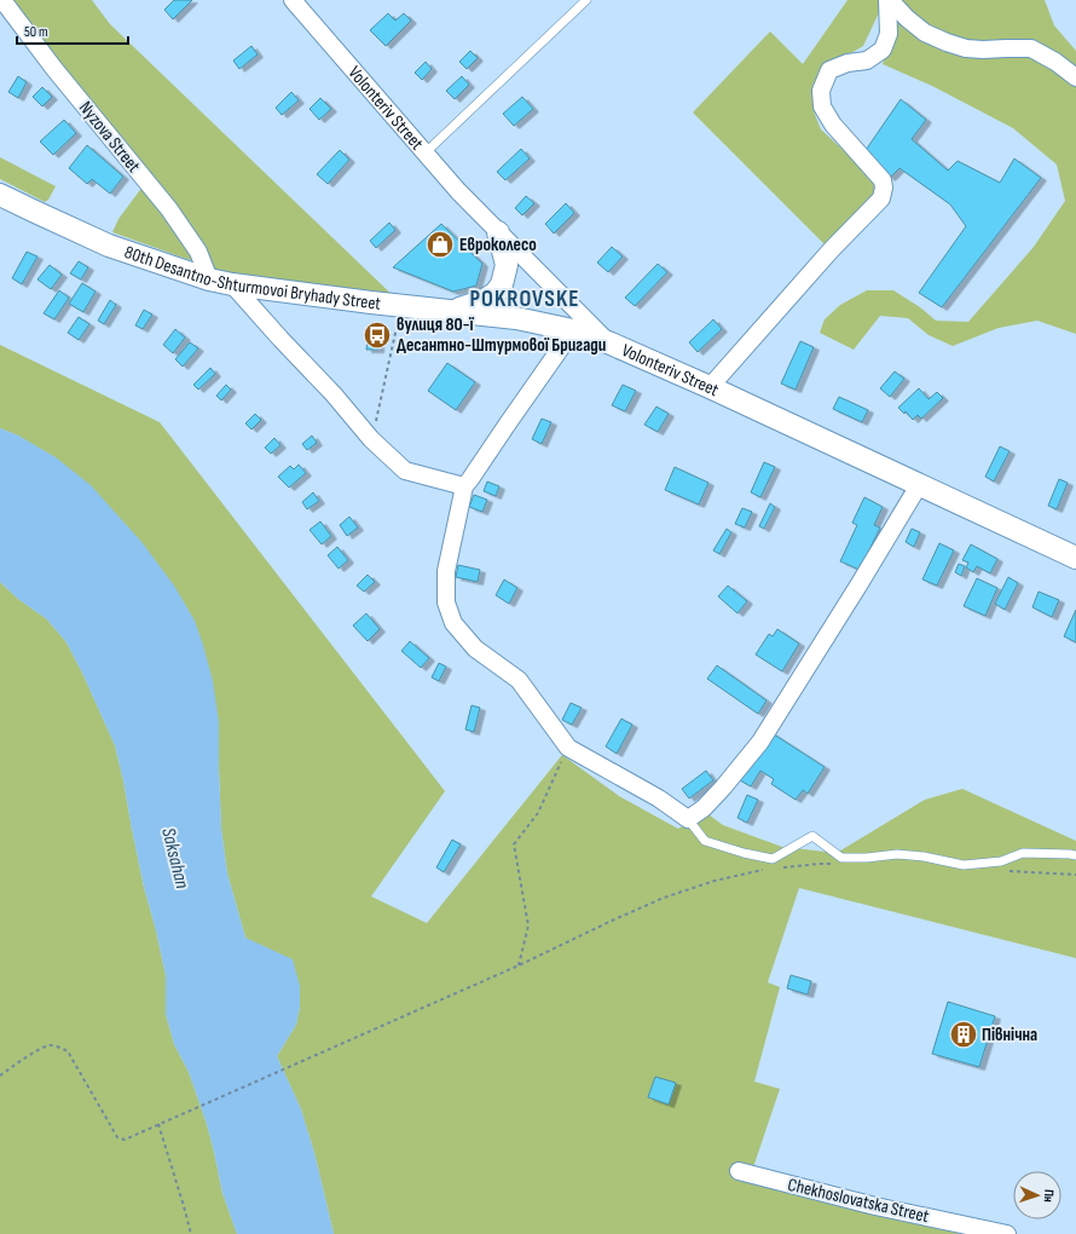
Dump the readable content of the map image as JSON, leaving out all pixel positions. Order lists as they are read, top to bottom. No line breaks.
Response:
{"streets":{"street":["Volonteriv Street","Nyzova Street","80th Desantno-Shturmovoi Bryhady Street","Chekhoslovatska Street"]},"crossings":[["Volonteriv Street","80th Desantno-Shturmovoi Bryhady Street"],["Nyzova Street","80th Desantno-Shturmovoi Bryhady Street"]],"districts":["POKROVSKE"],"water":["Saksahan"],"places":{"shop":["Евроколесо"],"bus stop":["вулиця 80-ї Десантно-Штурмової Бригади"],"building":["Північна"]},"scale_bar":"50 m","north":"right"}
